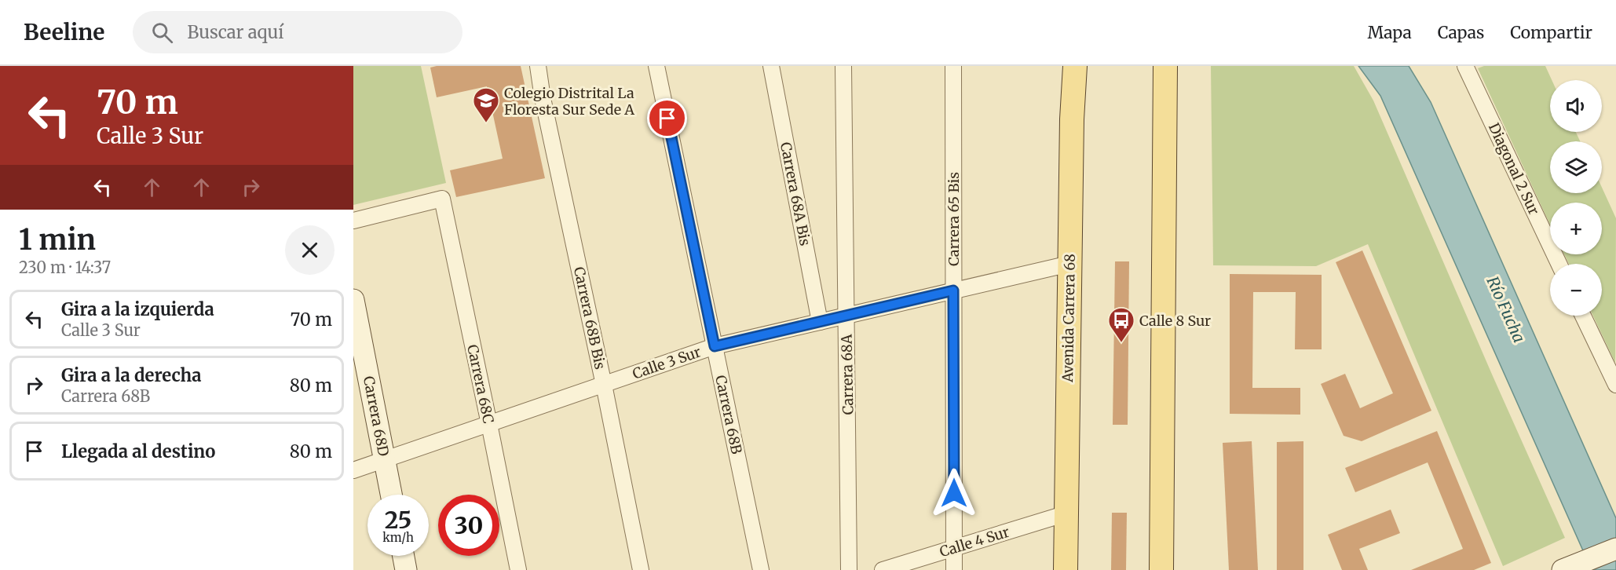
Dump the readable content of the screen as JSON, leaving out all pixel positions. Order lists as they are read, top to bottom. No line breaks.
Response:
{"streets":{"main road":["Avenida Carrera 68"],"street":["Diagonal 2 Sur","Carrera 68A Bis","Carrera 65 Bis","Carrera 68B Bis","Calle 3 Sur","Carrera 68A","Carrera 68C","Carrera 68B","Carrera 68D","Calle 4 Sur"]},"crossings":[["Carrera 68A Bis","Calle 3 Sur"],["Carrera 65 Bis","Calle 3 Sur"],["Carrera 65 Bis","Calle 4 Sur"],["Carrera 68B Bis","Calle 3 Sur"],["Avenida Carrera 68","Calle 3 Sur"],["Avenida Carrera 68","Calle 4 Sur"],["Calle 3 Sur","Carrera 68A"],["Calle 3 Sur","Carrera 68C"],["Calle 3 Sur","Carrera 68B"],["Calle 3 Sur","Carrera 68D"]],"water":["Río Fucha"],"places":{"school or university":["Colegio Distrital La Floresta Sur Sede A"],"bus stop":["Calle 8 Sur"]},"page":{"header":"Beeline","search":"Buscar aquí","nav":["Mapa","Capas","Compartir"],"turn":["70 m","Calle 3 Sur"],"map_buttons":["+","−"],"heading":["1 min","230 m · 14:37"],"list":[{"name":"Gira a la izquierda","note":"Calle 3 Sur","value":"70 m"},{"name":"Gira a la derecha","note":"Carrera 68B","value":"80 m"},{"name":"Llegada al destino","value":"80 m"}],"speed":"25 km/h","limit":"30"}}
